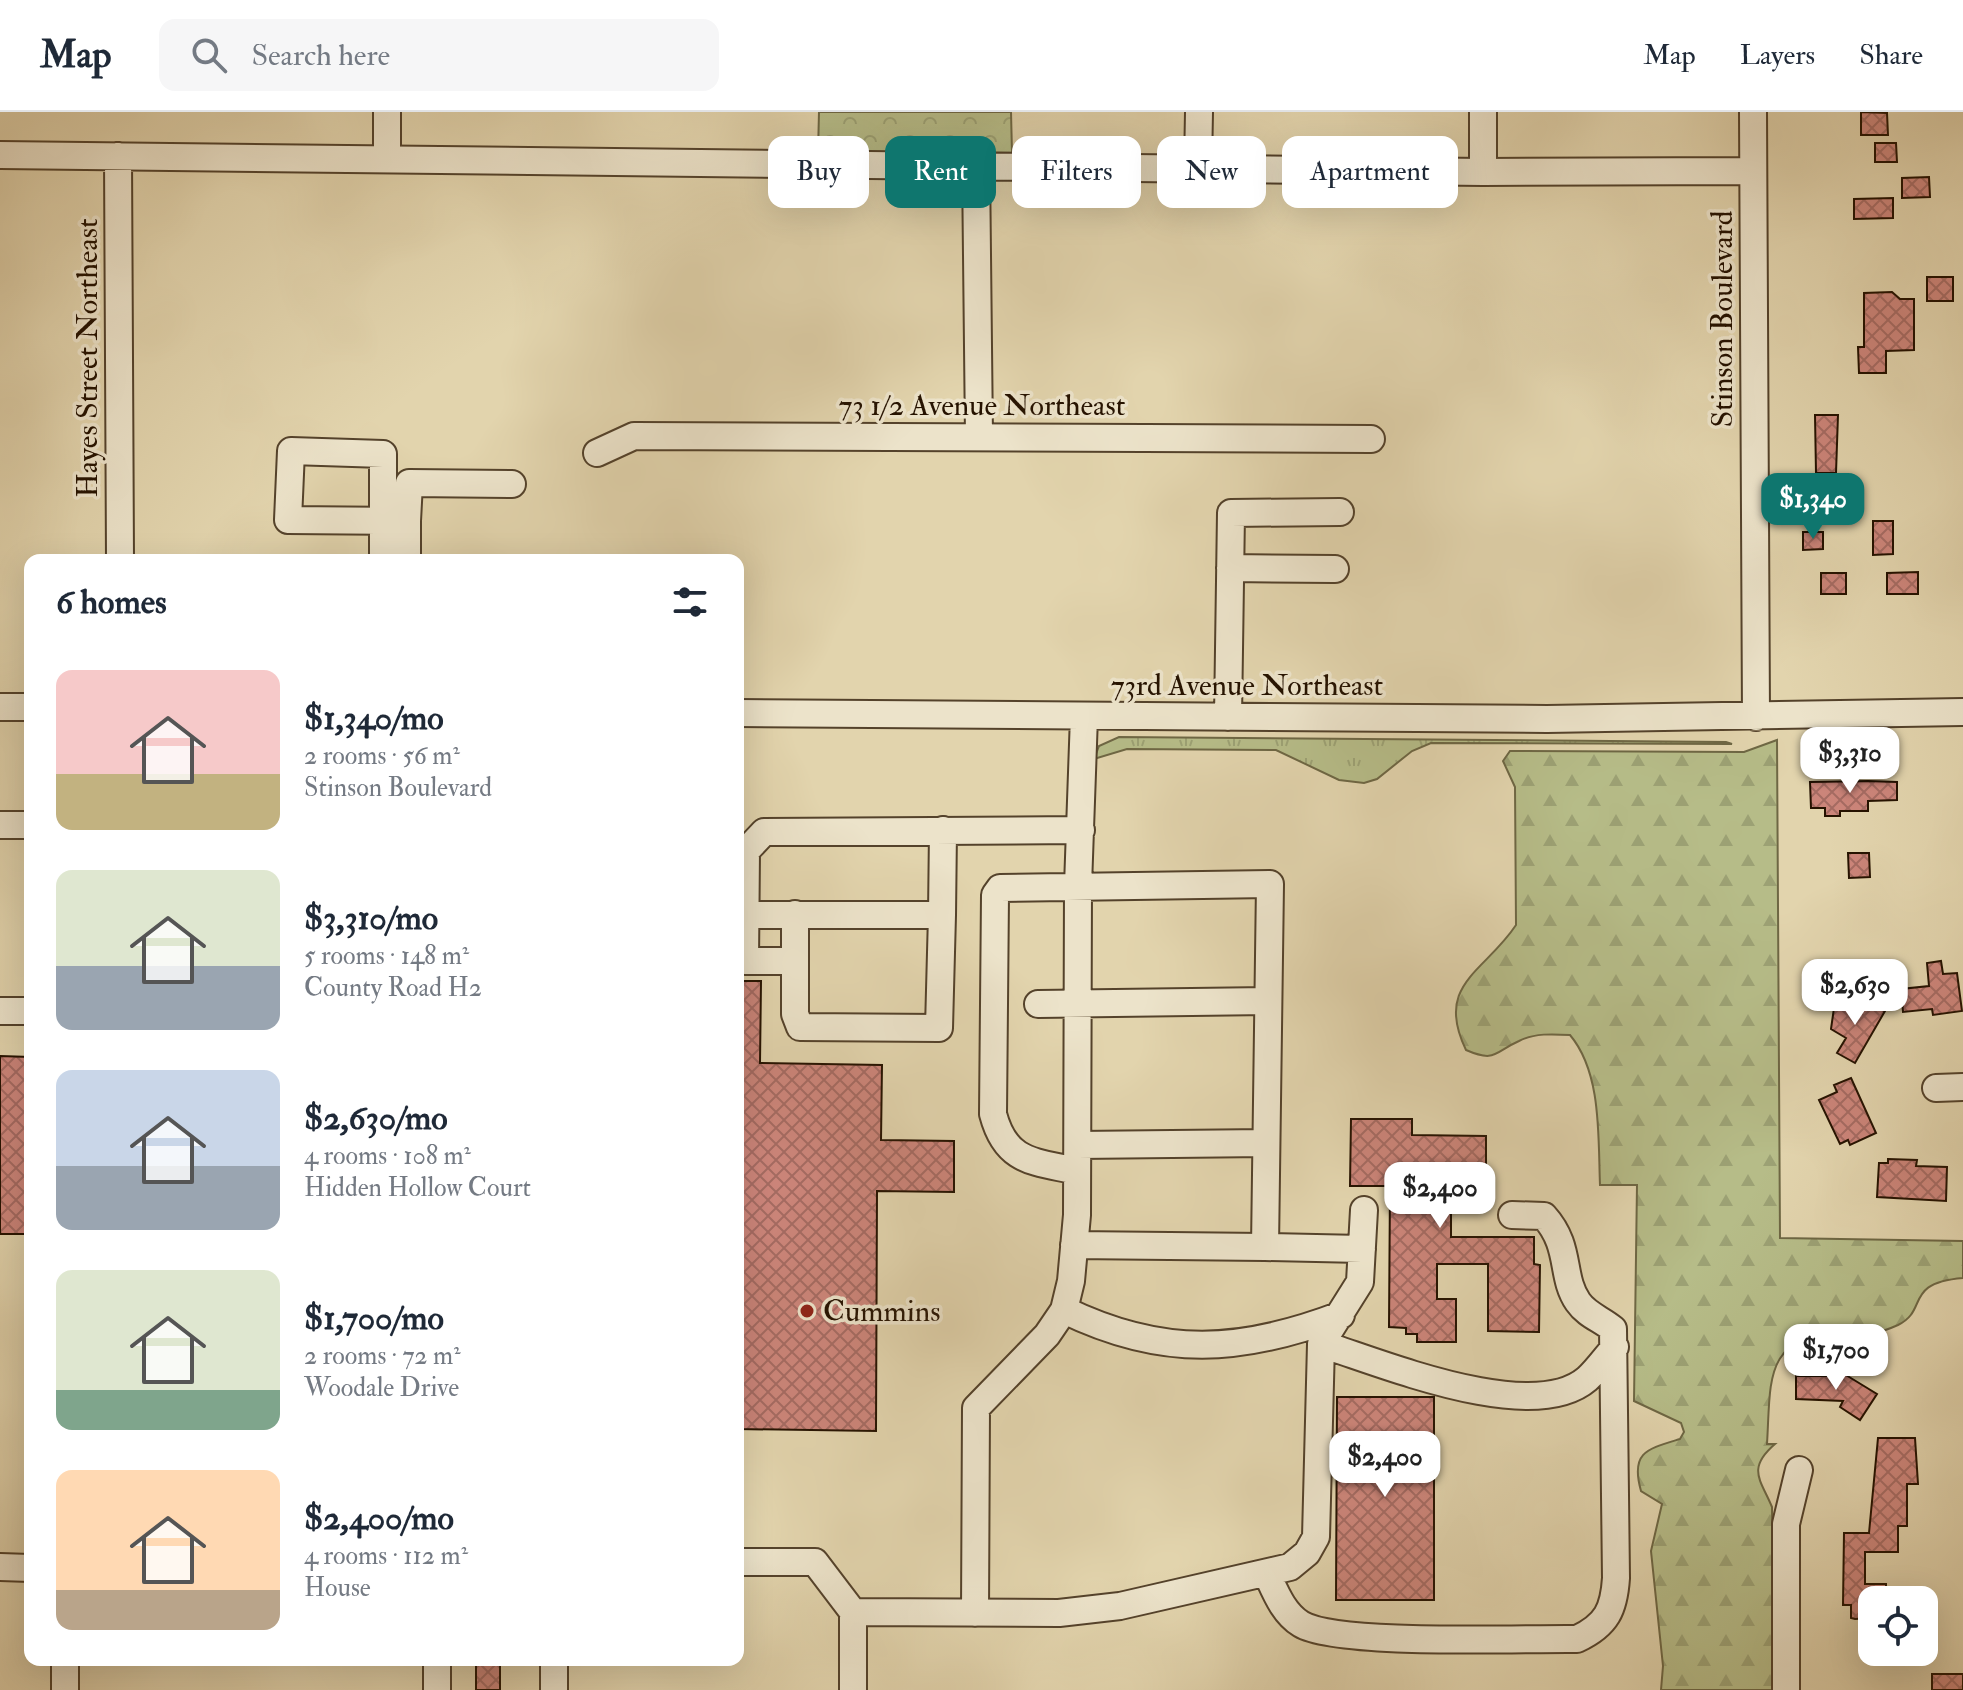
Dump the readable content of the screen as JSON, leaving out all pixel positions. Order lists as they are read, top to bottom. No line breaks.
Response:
{"streets":{"street":["Stinson Boulevard","Hayes Street Northeast","73 1/2 Avenue Northeast","73rd Avenue Northeast"]},"crossings":[["Stinson Boulevard","73rd Avenue Northeast"]],"places":["Cummins"],"page":{"header":"Map","search":"Search here","nav":["Map","Layers","Share"],"chip":["Buy","Rent","Filters","New","Apartment"],"price":["$1,340","$3,310","$2,630","$2,400","$1,700","$2,400"],"heading":"6 homes","list":[{"name":"$1,340/mo","note":"2 rooms · 56 m² · Stinson Boulevard"},{"name":"$3,310/mo","note":"5 rooms · 148 m² · County Road H2"},{"name":"$2,630/mo","note":"4 rooms · 108 m² · Hidden Hollow Court"},{"name":"$1,700/mo","note":"2 rooms · 72 m² · Woodale Drive"},{"name":"$2,400/mo","note":"4 rooms · 112 m² · House"}]}}
